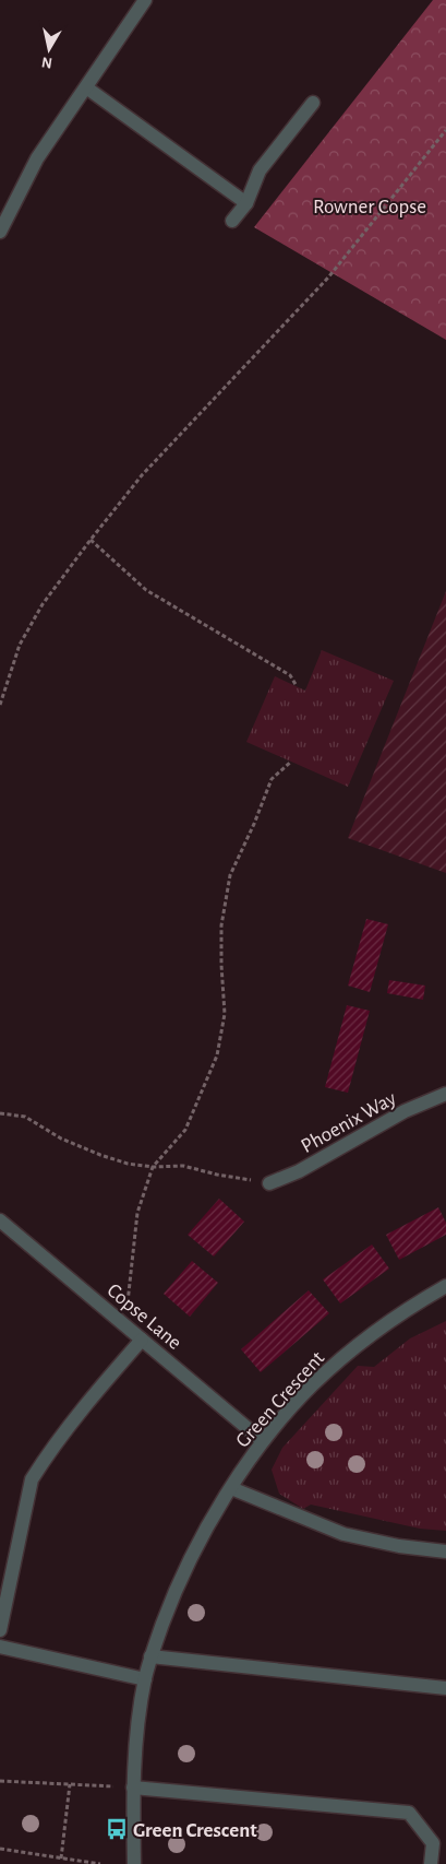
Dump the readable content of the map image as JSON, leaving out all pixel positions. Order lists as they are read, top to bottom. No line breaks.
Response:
{"streets":{"street":["Phoenix Way","Copse Lane","Green Crescent"]},"crossings":[["Copse Lane","Green Crescent"]],"parks":["Rowner Copse"],"places":{"bus stop":["Green Crescent"]},"north":"bottom"}
